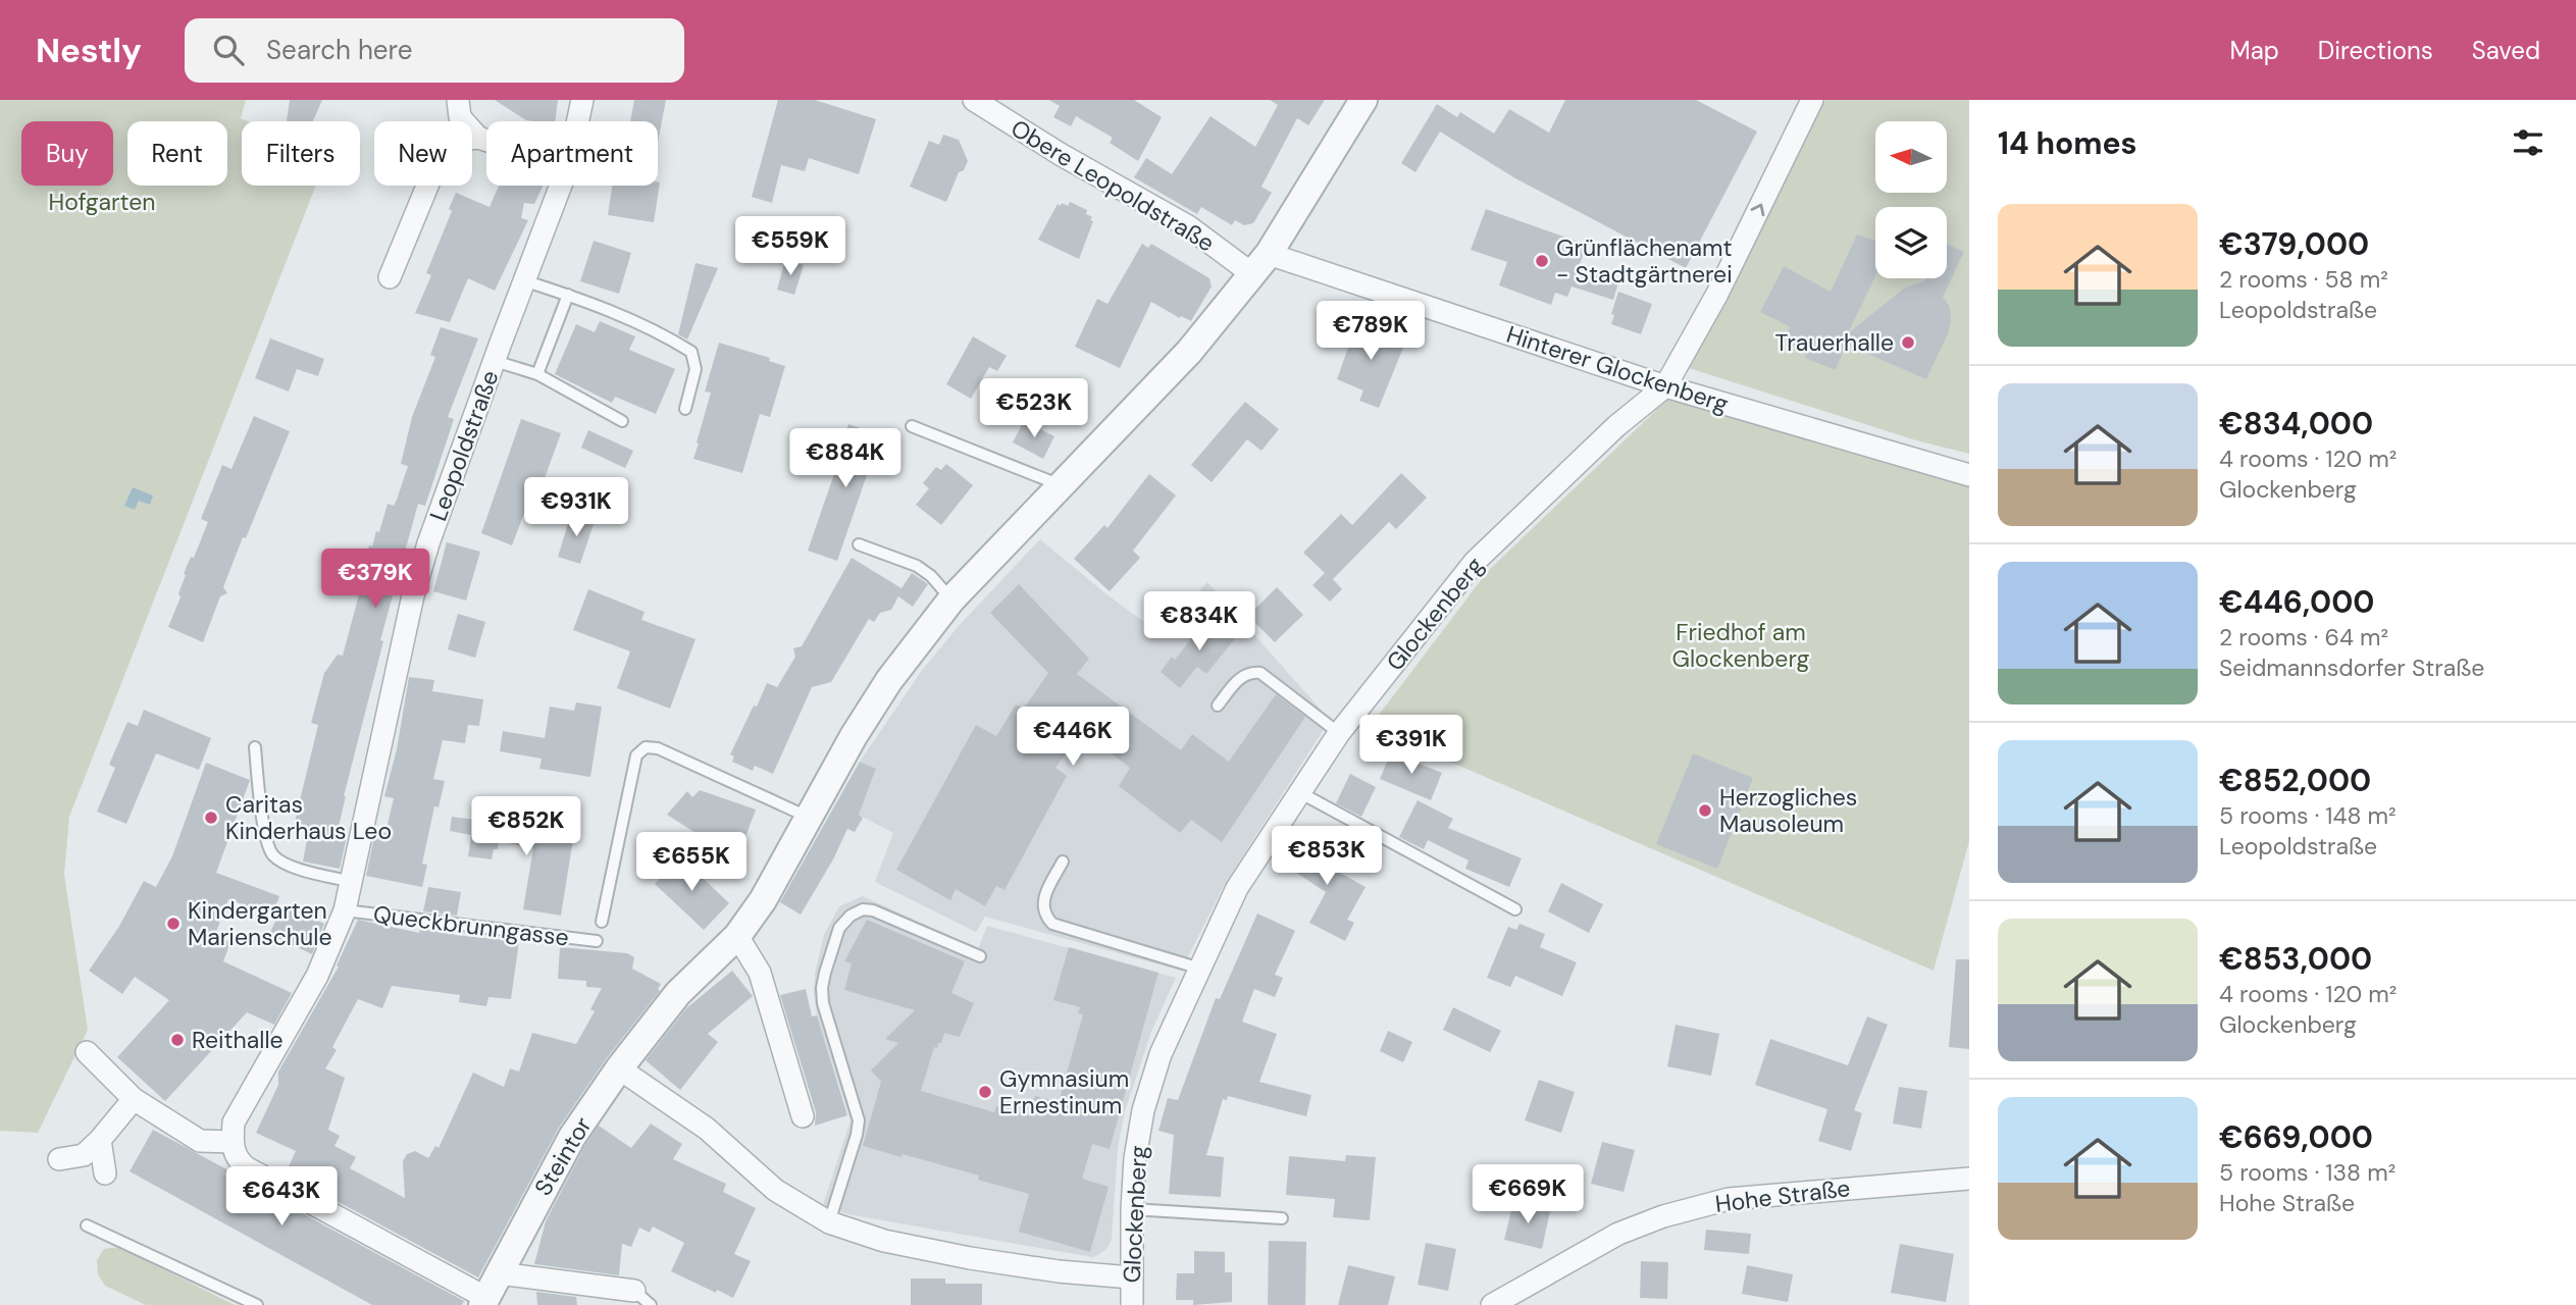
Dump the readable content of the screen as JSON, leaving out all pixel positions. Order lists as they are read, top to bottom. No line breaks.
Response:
{"streets":{"street":["Obere Leopoldstraße","Hinterer Glockenberg","Leopoldstraße","Glockenberg","Steintor","Hohe Straße"],"lane":["Queckbrunngasse"]},"crossings":[["Obere Leopoldstraße","Hinterer Glockenberg"],["Obere Leopoldstraße","Steintor"],["Hinterer Glockenberg","Glockenberg"],["Hinterer Glockenberg","Steintor"],["Leopoldstraße","Queckbrunngasse"],["Queckbrunngasse","Steintor"]],"parks":["Hofgarten","Friedhof am Glockenberg"],"places":["Grünflächenamt - Stadtgärtnerei","Trauerhalle","Herzogliches Mausoleum","Caritas Kinderhaus Leo","Kindergarten Marienschule","Reithalle","Gymnasium Ernestinum"],"north":"left","page":{"header":"Nestly","search":"Search here","nav":["Map","Directions","Saved"],"heading":"14 homes","chip":["Buy","Rent","Filters","New","Apartment"],"list":[{"name":"€379,000","note":"2 rooms · 58 m² · Leopoldstraße"},{"name":"€834,000","note":"4 rooms · 120 m² · Glockenberg"},{"name":"€446,000","note":"2 rooms · 64 m² · Seidmannsdorfer Straße"},{"name":"€852,000","note":"5 rooms · 148 m² · Leopoldstraße"},{"name":"€853,000","note":"4 rooms · 120 m² · Glockenberg"},{"name":"€669,000","note":"5 rooms · 138 m² · Hohe Straße"}],"price":["€559K","€789K","€523K","€884K","€931K","€379K","€834K","€446K","€391K","€852K","€853K","€655K","€669K","€643K"]}}
